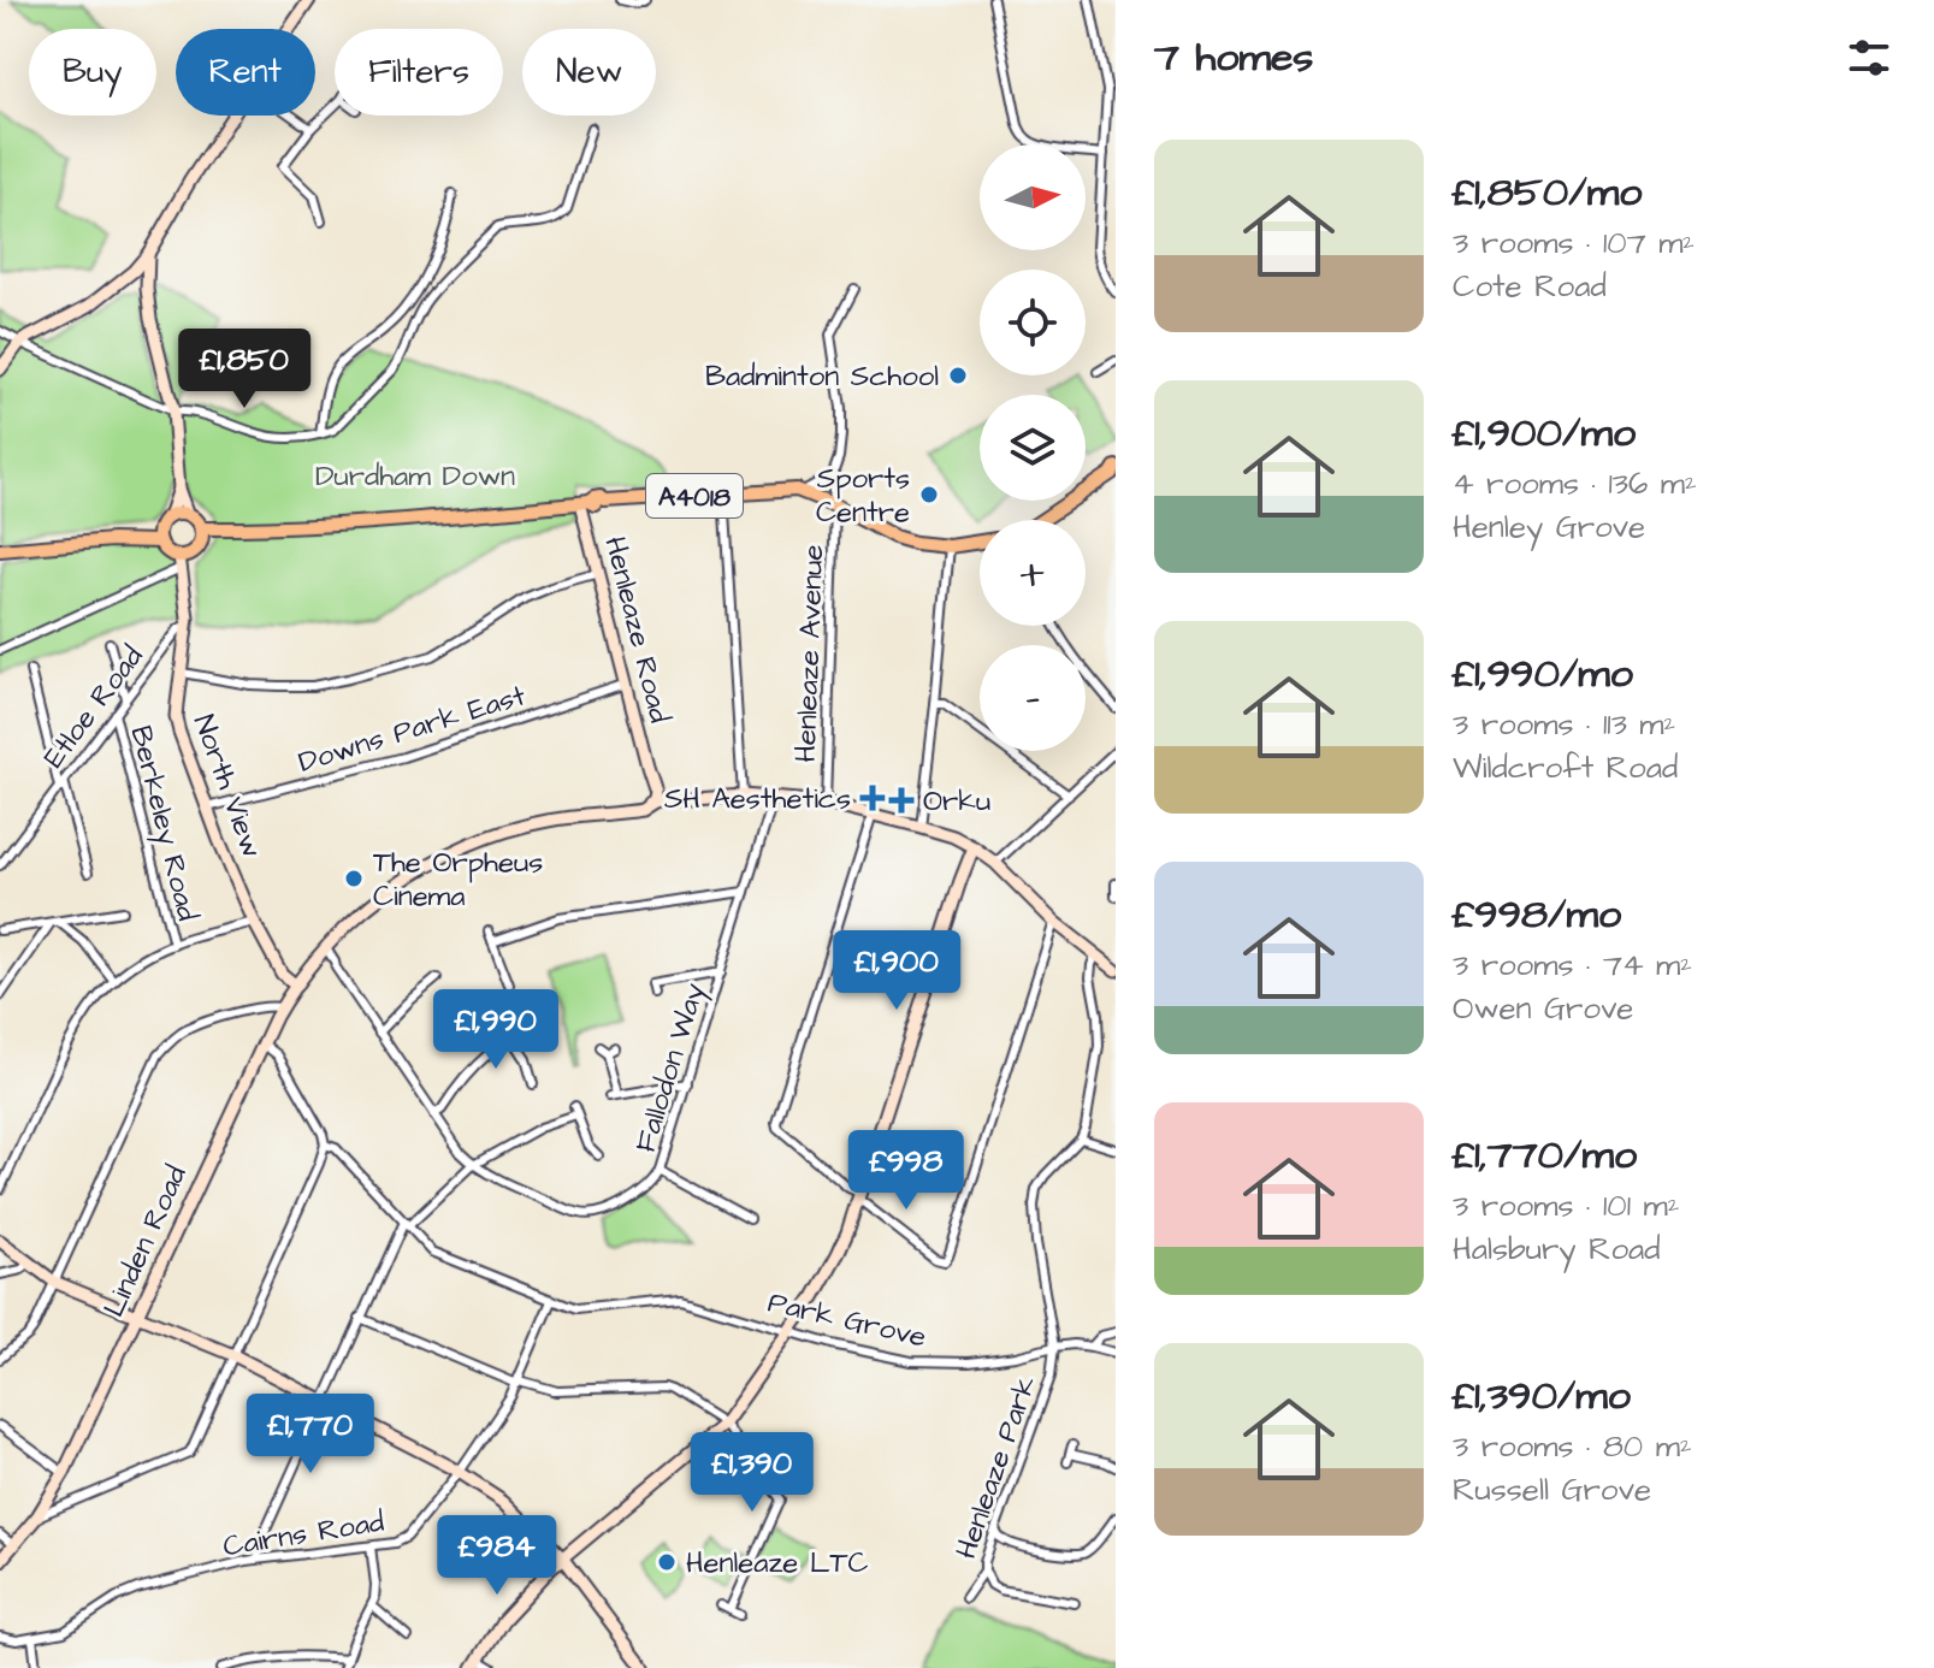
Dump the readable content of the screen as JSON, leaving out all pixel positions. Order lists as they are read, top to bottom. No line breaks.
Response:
{"streets":{"main road":["A4018","Henleaze Road","North View","Linden Road"],"street":["Henleaze Avenue","Etloe Road","Downs Park East","Berkeley Road","Fallodon Way","Park Grove","Henleaze Park","Cairns Road"]},"crossings":[["A4018","Henleaze Road"],["A4018","Henleaze Avenue"],["A4018","North View"],["Henleaze Road","Downs Park East"],["Henleaze Road","Linden Road"],["Etloe Road","North View"],["Etloe Road","Berkeley Road"],["Downs Park East","North View"],["North View","Linden Road"],["Park Grove","Henleaze Park"],["Park Grove","Cairns Road"]],"parks":["Durdham Down"],"places":{"other":["Badminton School","Sports Centre","The Orpheus Cinema","Henleaze LTC"],"health":["SH Aesthetics","Orku"]},"north":"right","page":{"heading":"7 homes","chip":["Buy","Rent","Filters","New"],"list":[{"name":"£1,850/mo","note":"3 rooms · 107 m² · Cote Road"},{"name":"£1,900/mo","note":"4 rooms · 136 m² · Henley Grove"},{"name":"£1,990/mo","note":"3 rooms · 113 m² · Wildcroft Road"},{"name":"£998/mo","note":"3 rooms · 74 m² · Owen Grove"},{"name":"£1,770/mo","note":"3 rooms · 101 m² · Halsbury Road"},{"name":"£1,390/mo","note":"3 rooms · 80 m² · Russell Grove"}],"map_buttons":["+","−"],"price":["£1,850","£1,900","£1,990","£998","£1,770","£1,390","£984"]}}
